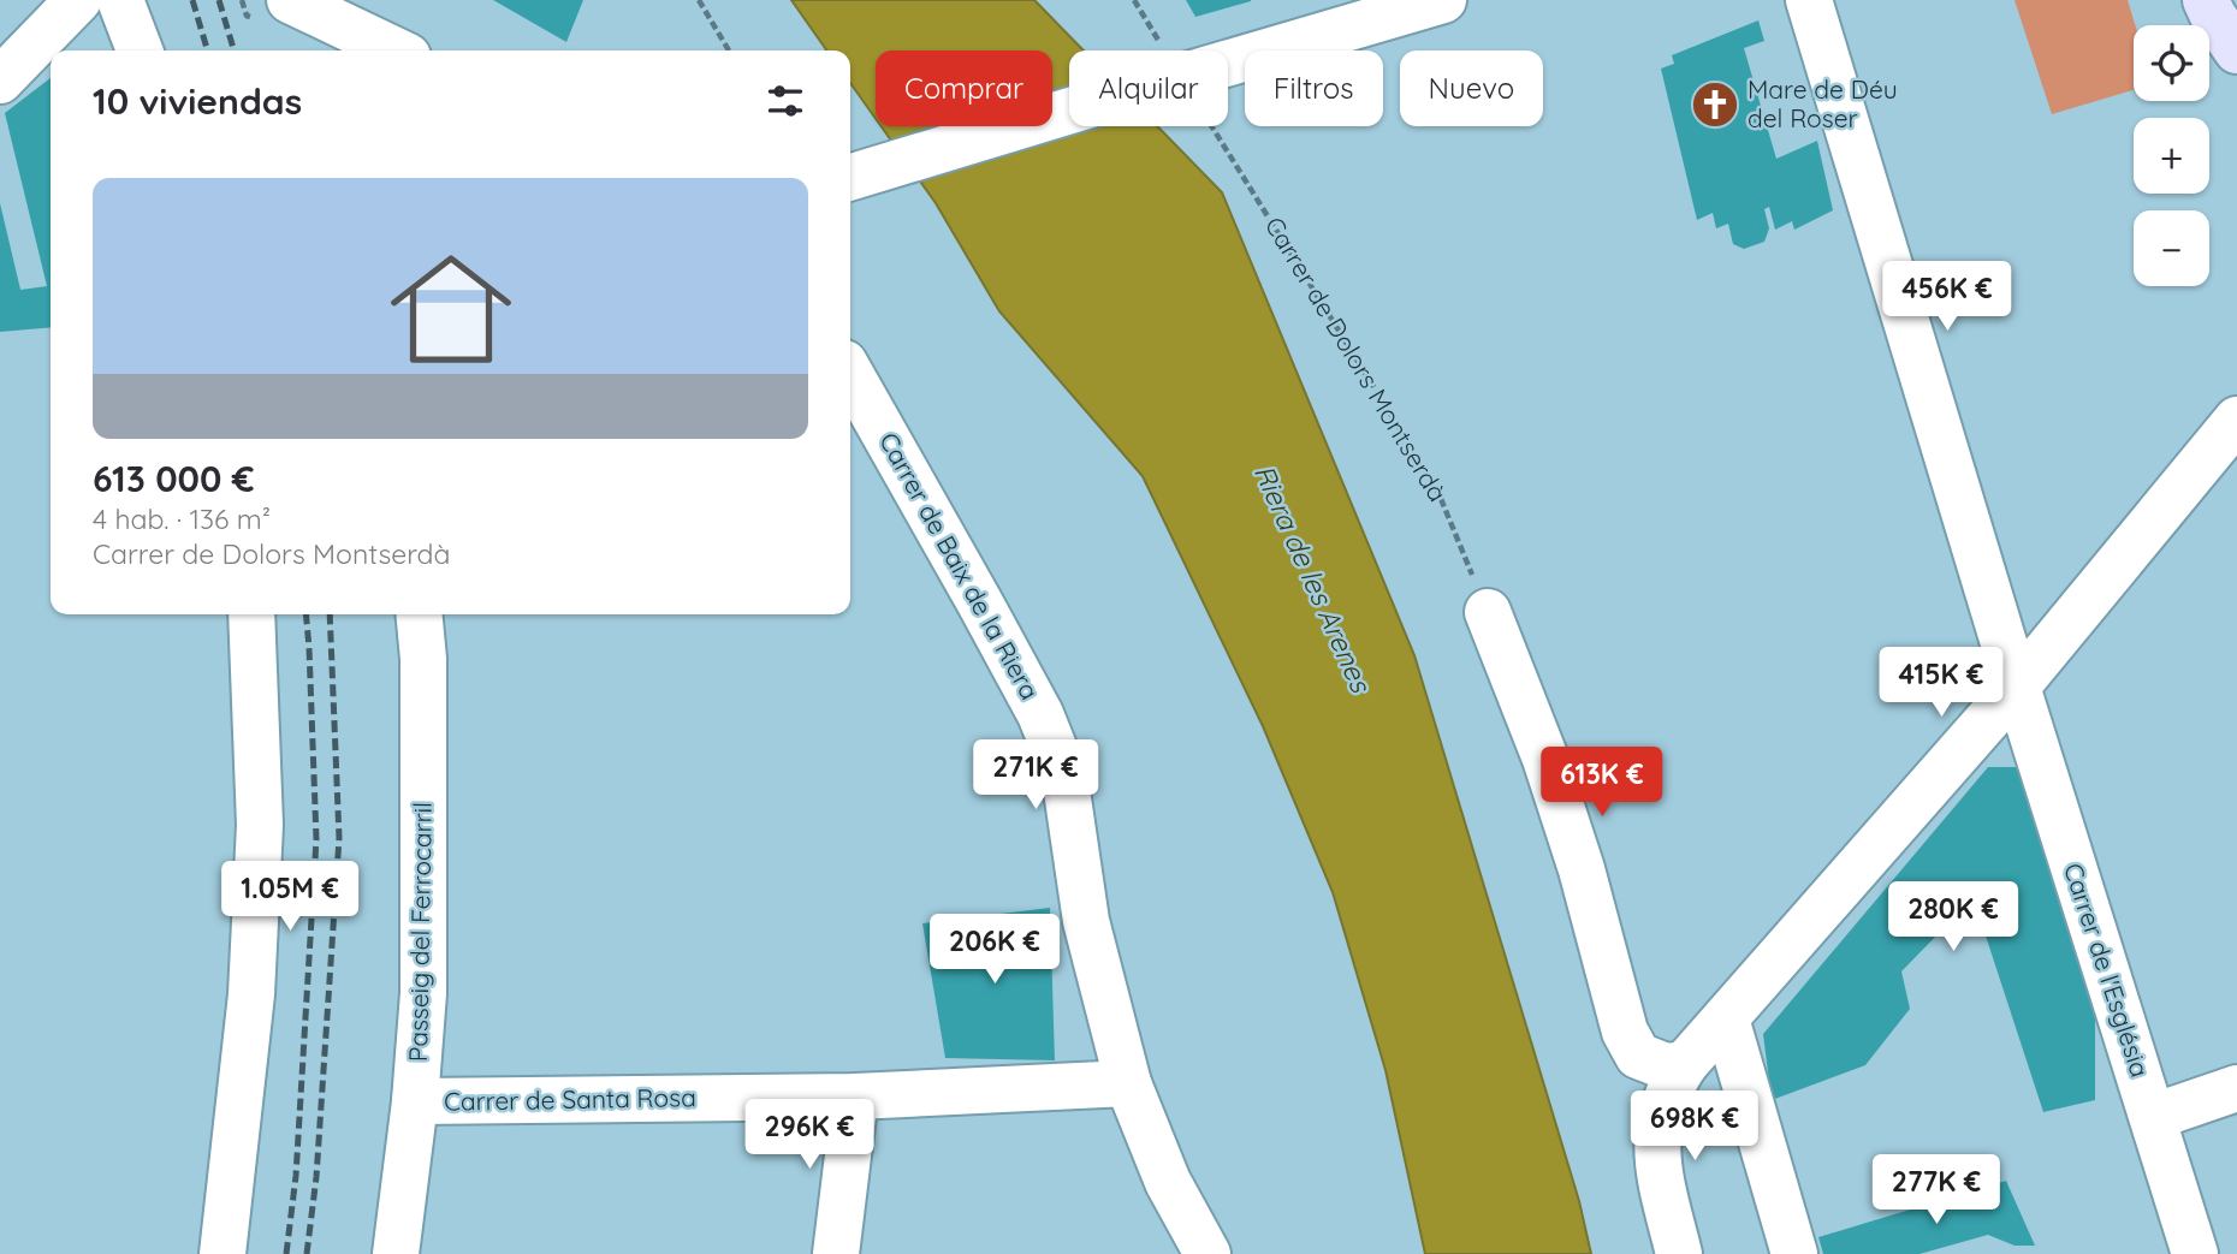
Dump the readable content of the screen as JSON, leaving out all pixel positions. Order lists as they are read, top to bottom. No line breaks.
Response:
{"streets":{"street":["Carrer de Baix de la Riera","Passeig del Ferrocarril","Carrer de l'Església","Carrer de Santa Rosa"],"path":["Carrer de Dolors Montserdà"]},"crossings":[["Carrer de Baix de la Riera","Carrer de Santa Rosa"],["Passeig del Ferrocarril","Carrer de Santa Rosa"]],"water":["Riera de les Arenes"],"places":{"church":["Mare de Déu del Roser"]},"page":{"map_buttons":["+","−"],"chip":["Comprar","Alquilar","Filtros","Nuevo"],"heading":"10 viviendas","list":[{"name":"613 000 €","note":"4 hab. · 136 m² · Carrer de Dolors Montserdà"}],"price":["456K €","415K €","271K €","613K €","1.05M €","280K €","206K €","698K €","296K €","277K €"]}}
